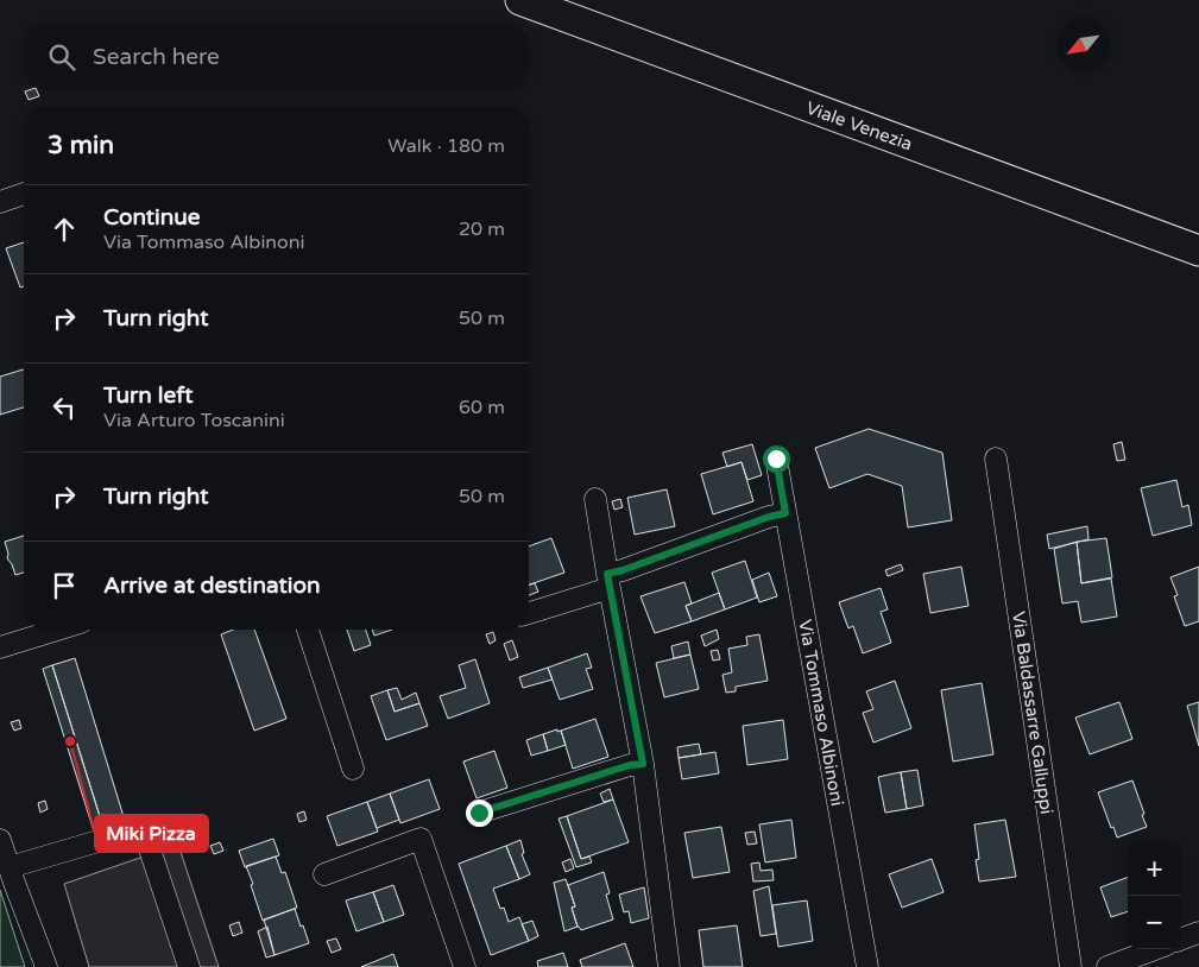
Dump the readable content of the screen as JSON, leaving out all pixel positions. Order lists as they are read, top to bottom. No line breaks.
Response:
{"streets":{"main road":["Viale Venezia"],"street":["Via Tommaso Albinoni","Via Baldassarre Galluppi"]},"places":["Miki Pizza"],"north":"bottom left","page":{"search":"Search here","heading":["3 min","Walk · 180 m"],"list":[["Continue","Via Tommaso Albinoni","20 m"],["Turn right","50 m"],["Turn left","Via Arturo Toscanini","60 m"],["Turn right","50 m"],"Arrive at destination"],"map_buttons":["+","−"]}}
